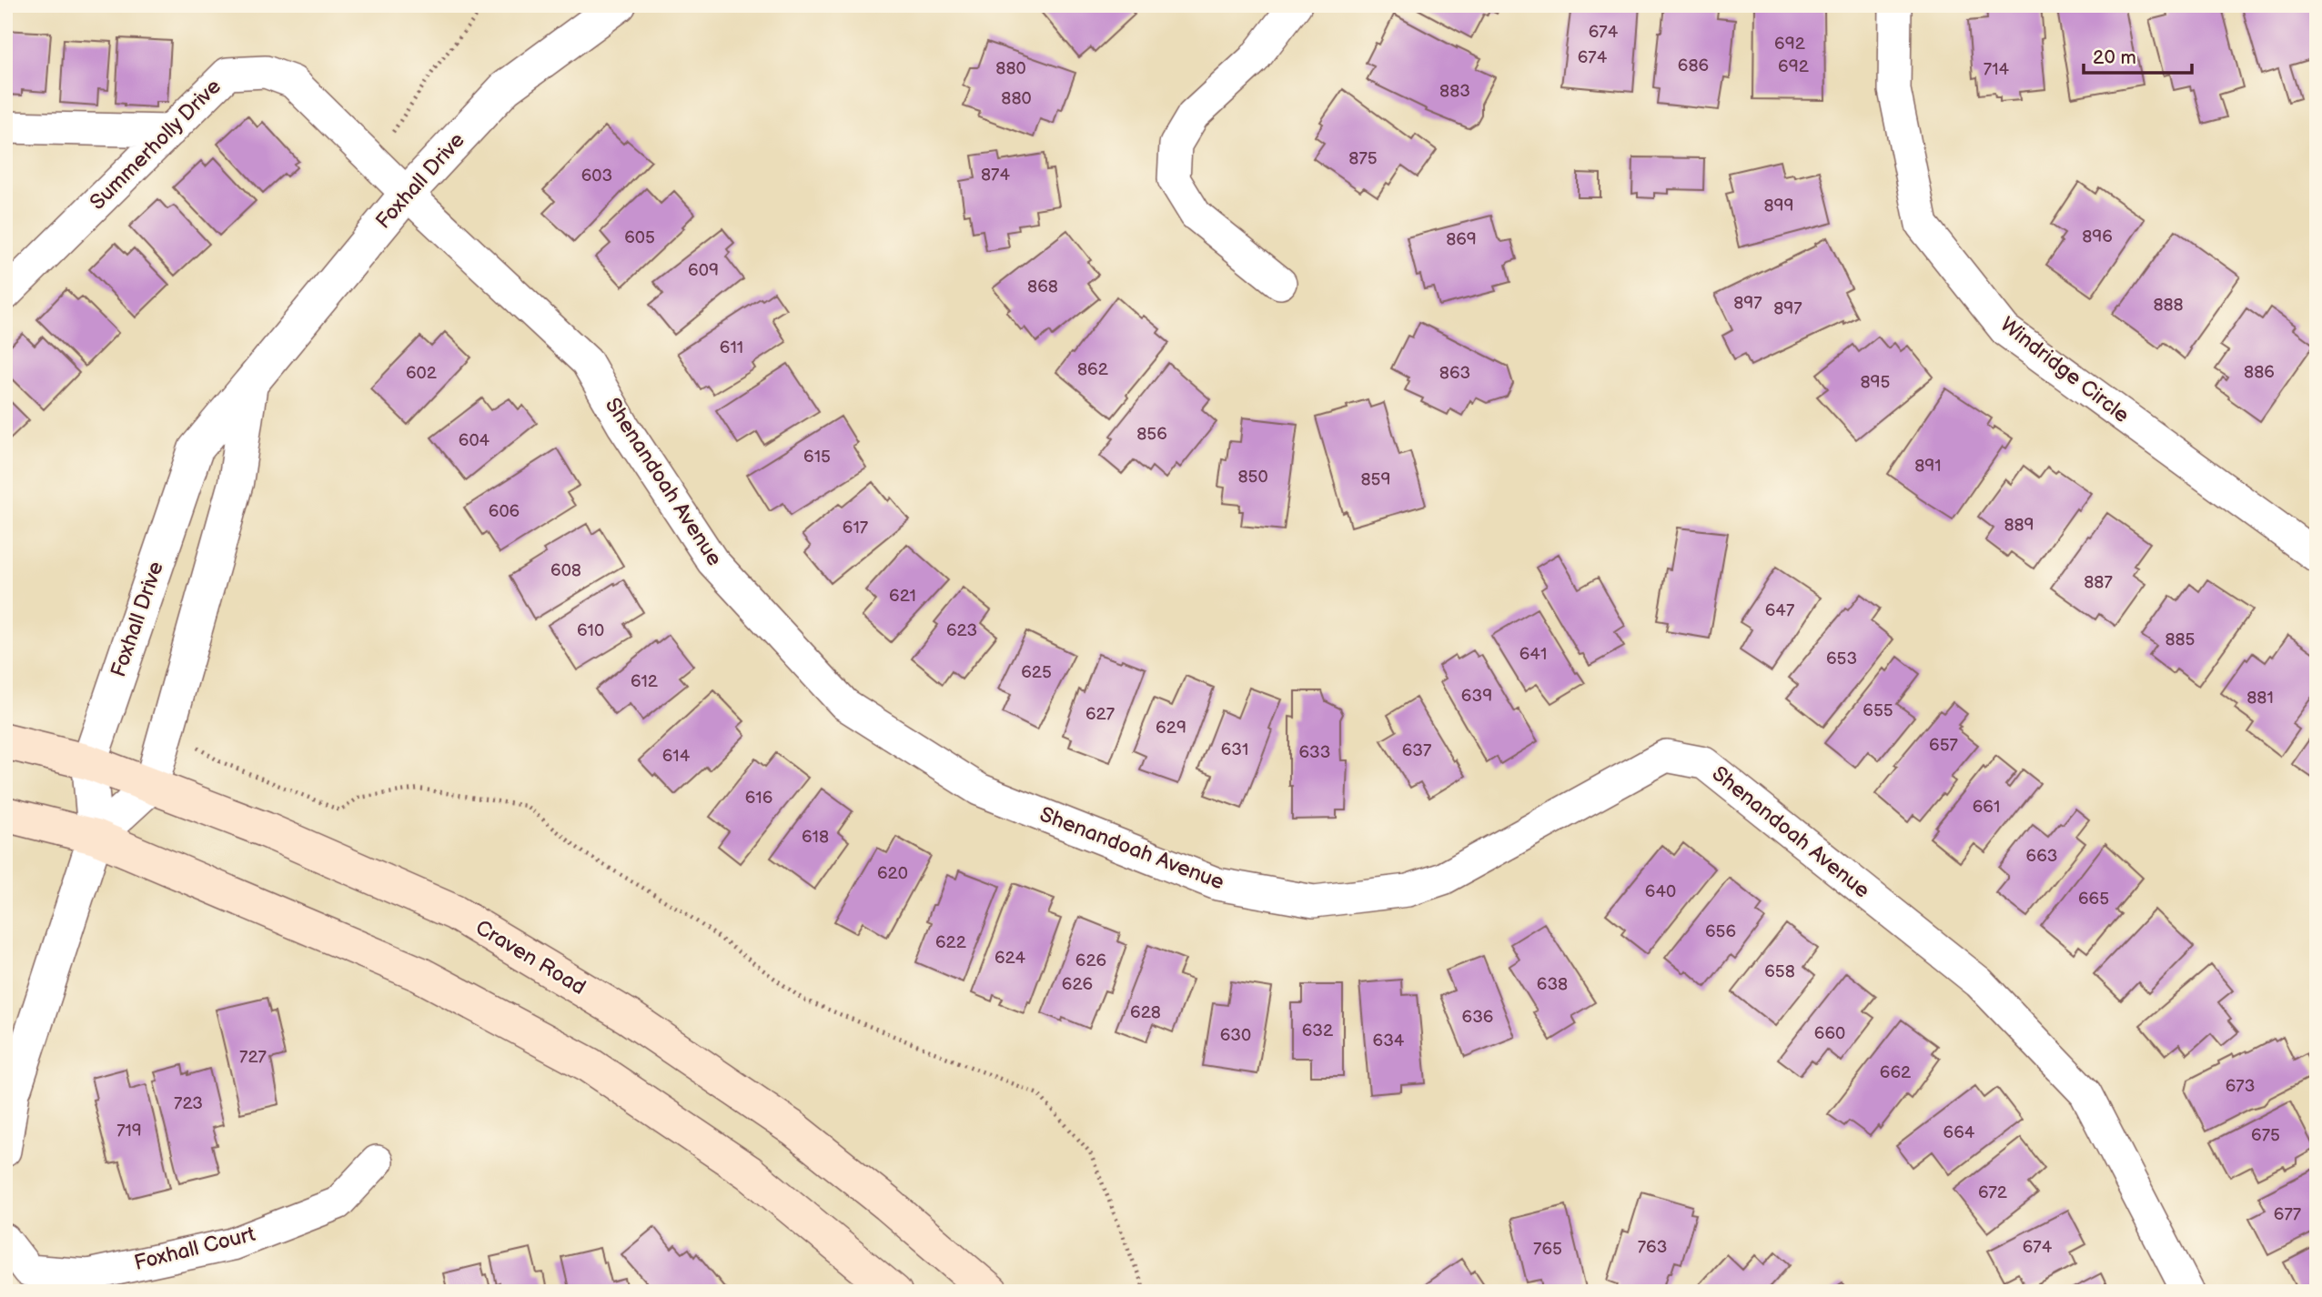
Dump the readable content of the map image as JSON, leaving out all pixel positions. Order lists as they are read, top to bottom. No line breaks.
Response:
{"streets":{"main road":["Craven Road"],"street":["Summerholly Drive","Foxhall Drive","Windridge Circle","Shenandoah Avenue","Foxhall Court"]},"crossings":[["Summerholly Drive","Foxhall Drive"],["Summerholly Drive","Shenandoah Avenue"],["Foxhall Drive","Shenandoah Avenue"],["Foxhall Drive","Craven Road"]],"house_numbers":["674","692","674","686","692","880","714","883","880","875","874","603","899","896","605","869","609","868","897","888","897","611","862","886","602","863","895","856","604","615","891","850","859","606","889","617","608","887","621","647","610","623","885","641","653","625","612","639","881","655","627","629","657","631","637","633","614","616","661","618","663","620","640","665","656","622","624","626","658","626","638","628","636","632","660","630","634","727","662","673","723","719","664","675","672","677","763","674","765"],"scale_bar":"20 m"}
